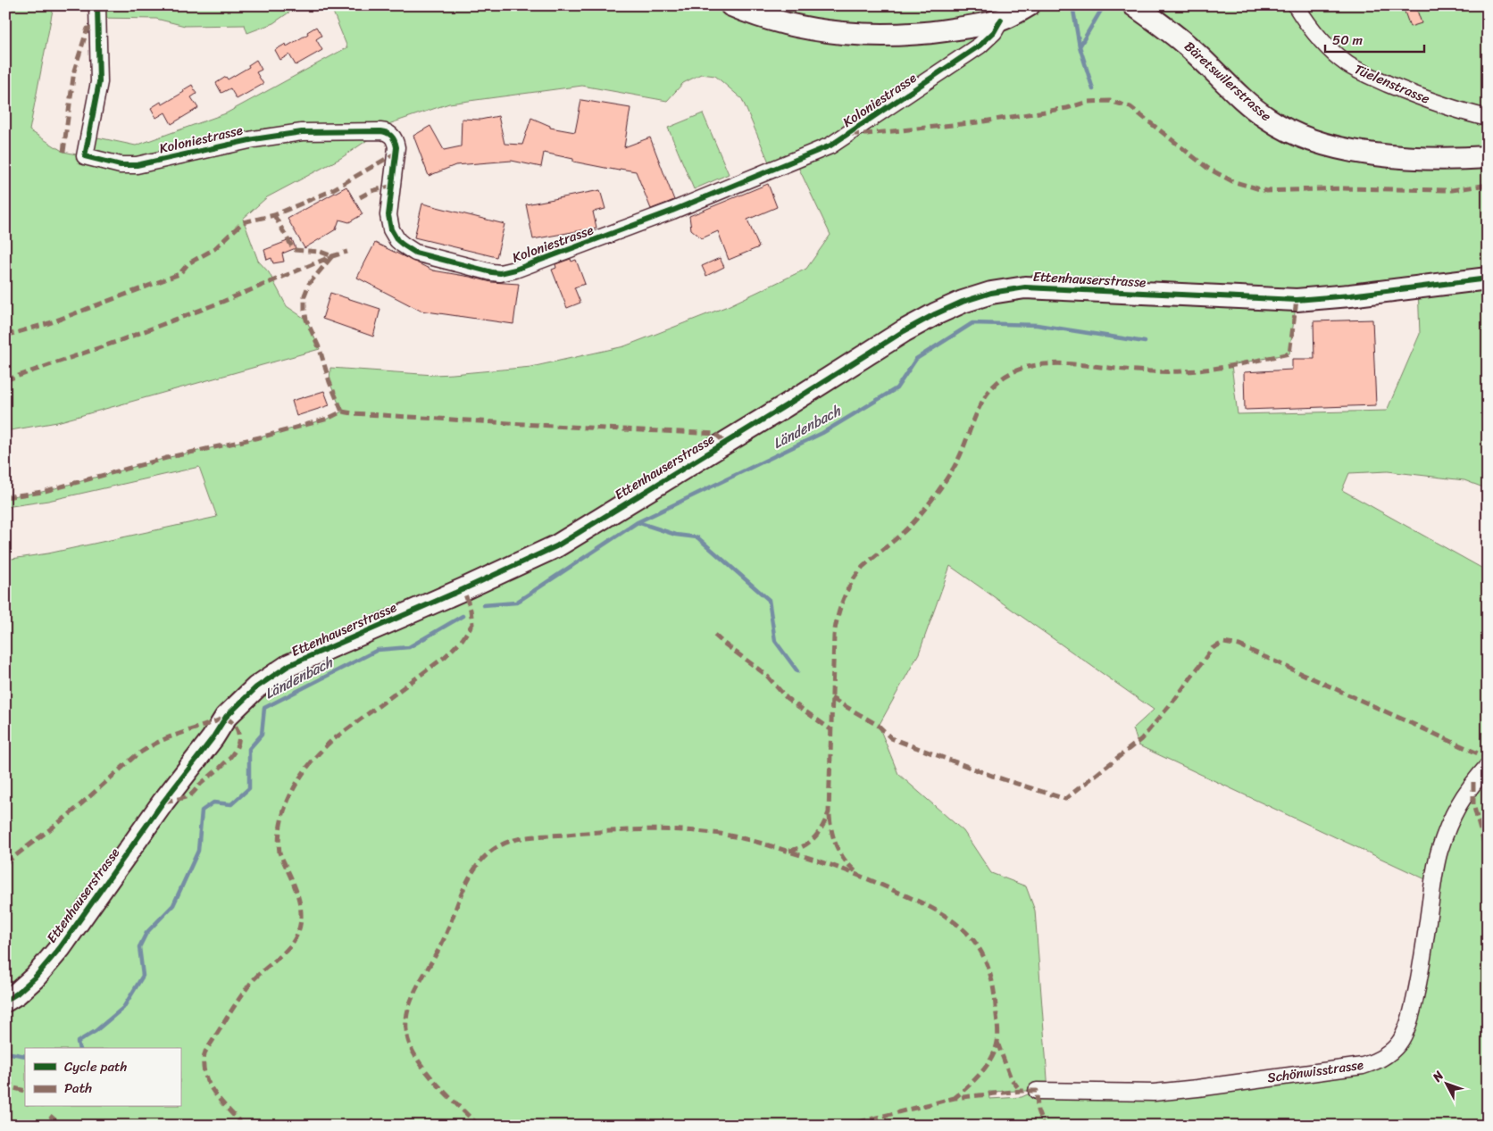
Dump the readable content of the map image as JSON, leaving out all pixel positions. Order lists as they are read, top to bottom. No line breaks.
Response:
{"streets":{"street":["Bäretswilerstrasse","Tüelenstrasse","Koloniestrasse","Ettenhauserstrasse","Schönwisstrasse"]},"water":["Ländenbach"],"legend":["Cycle path","Path"],"scale_bar":"50 m","north":"top left"}
